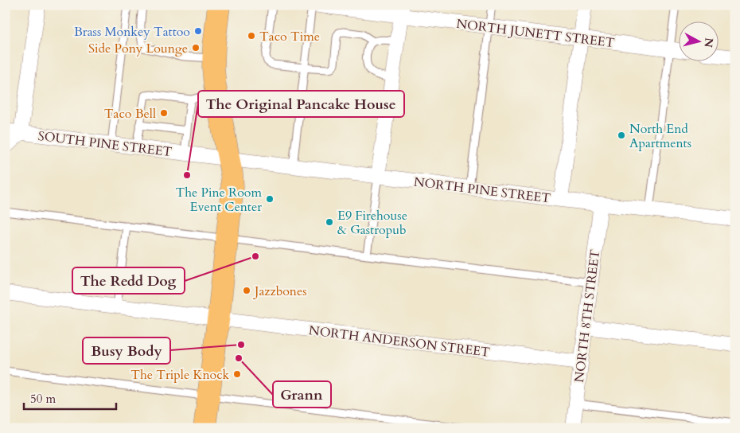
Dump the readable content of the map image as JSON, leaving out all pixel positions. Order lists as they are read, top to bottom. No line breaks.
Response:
{"streets":{"street":["NORTH JUNETT STREET","SOUTH PINE STREET","NORTH PINE STREET","NORTH 8TH STREET","NORTH ANDERSON STREET"]},"crossings":[["SOUTH PINE STREET","NORTH PINE STREET"],["NORTH PINE STREET","NORTH 8TH STREET"],["NORTH 8TH STREET","NORTH ANDERSON STREET"]],"places":["Brass Monkey Tattoo","Taco Time","Side Pony Lounge","Taco Bell","North End Apartments","The Original Pancake House","The Pine Room Event Center","E9 Firehouse & Gastropub","The Redd Dog","Jazzbones","Busy Body","Grann","The Triple Knock"],"scale_bar":"50 m","north":"right"}
